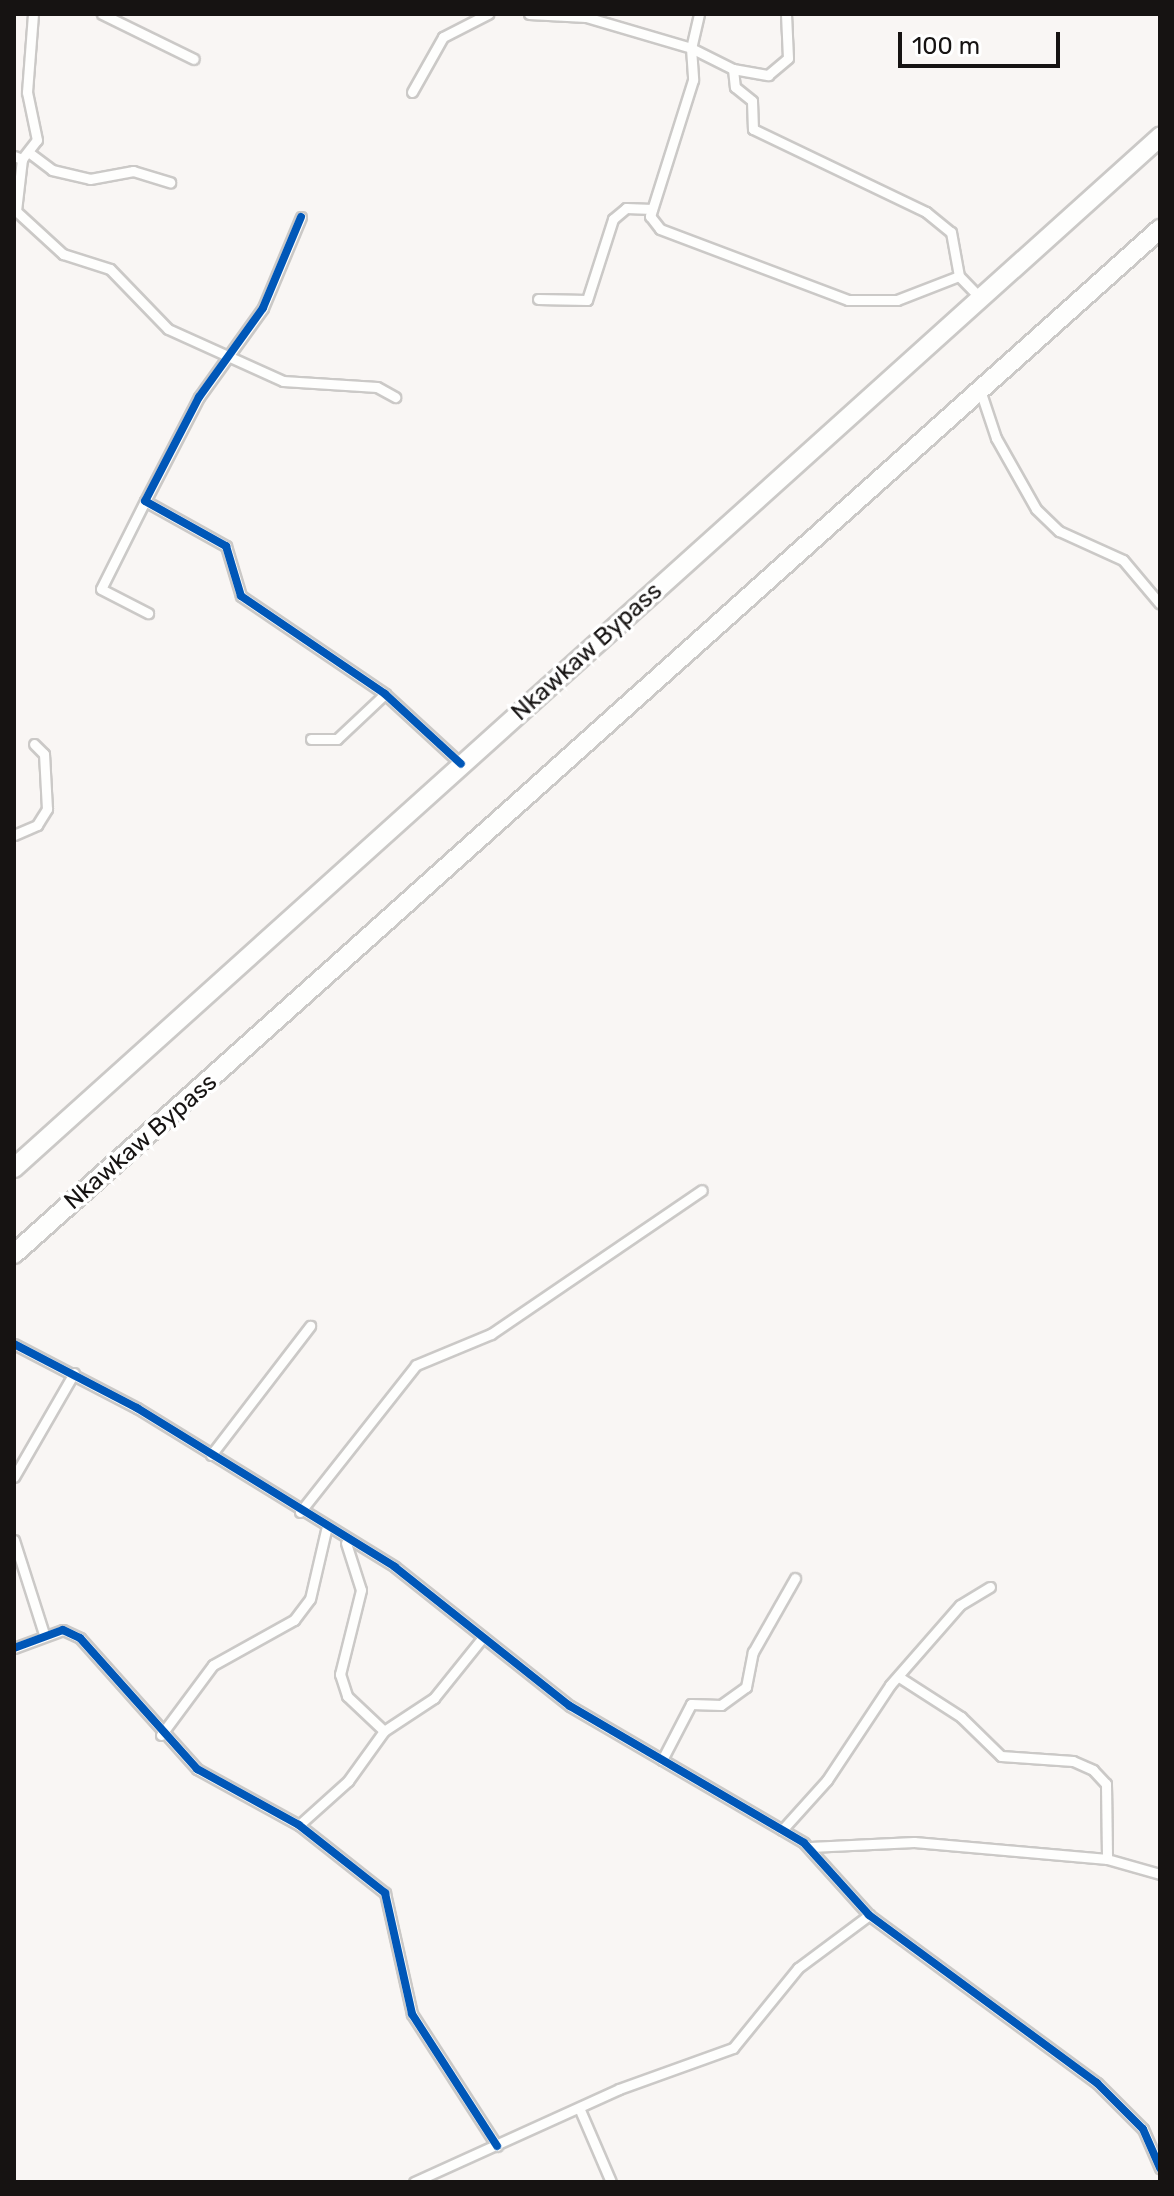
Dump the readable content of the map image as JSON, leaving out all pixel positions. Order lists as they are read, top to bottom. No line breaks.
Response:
{"streets":{"highway":["Nkawkaw Bypass"]},"scale_bar":"100 m"}
